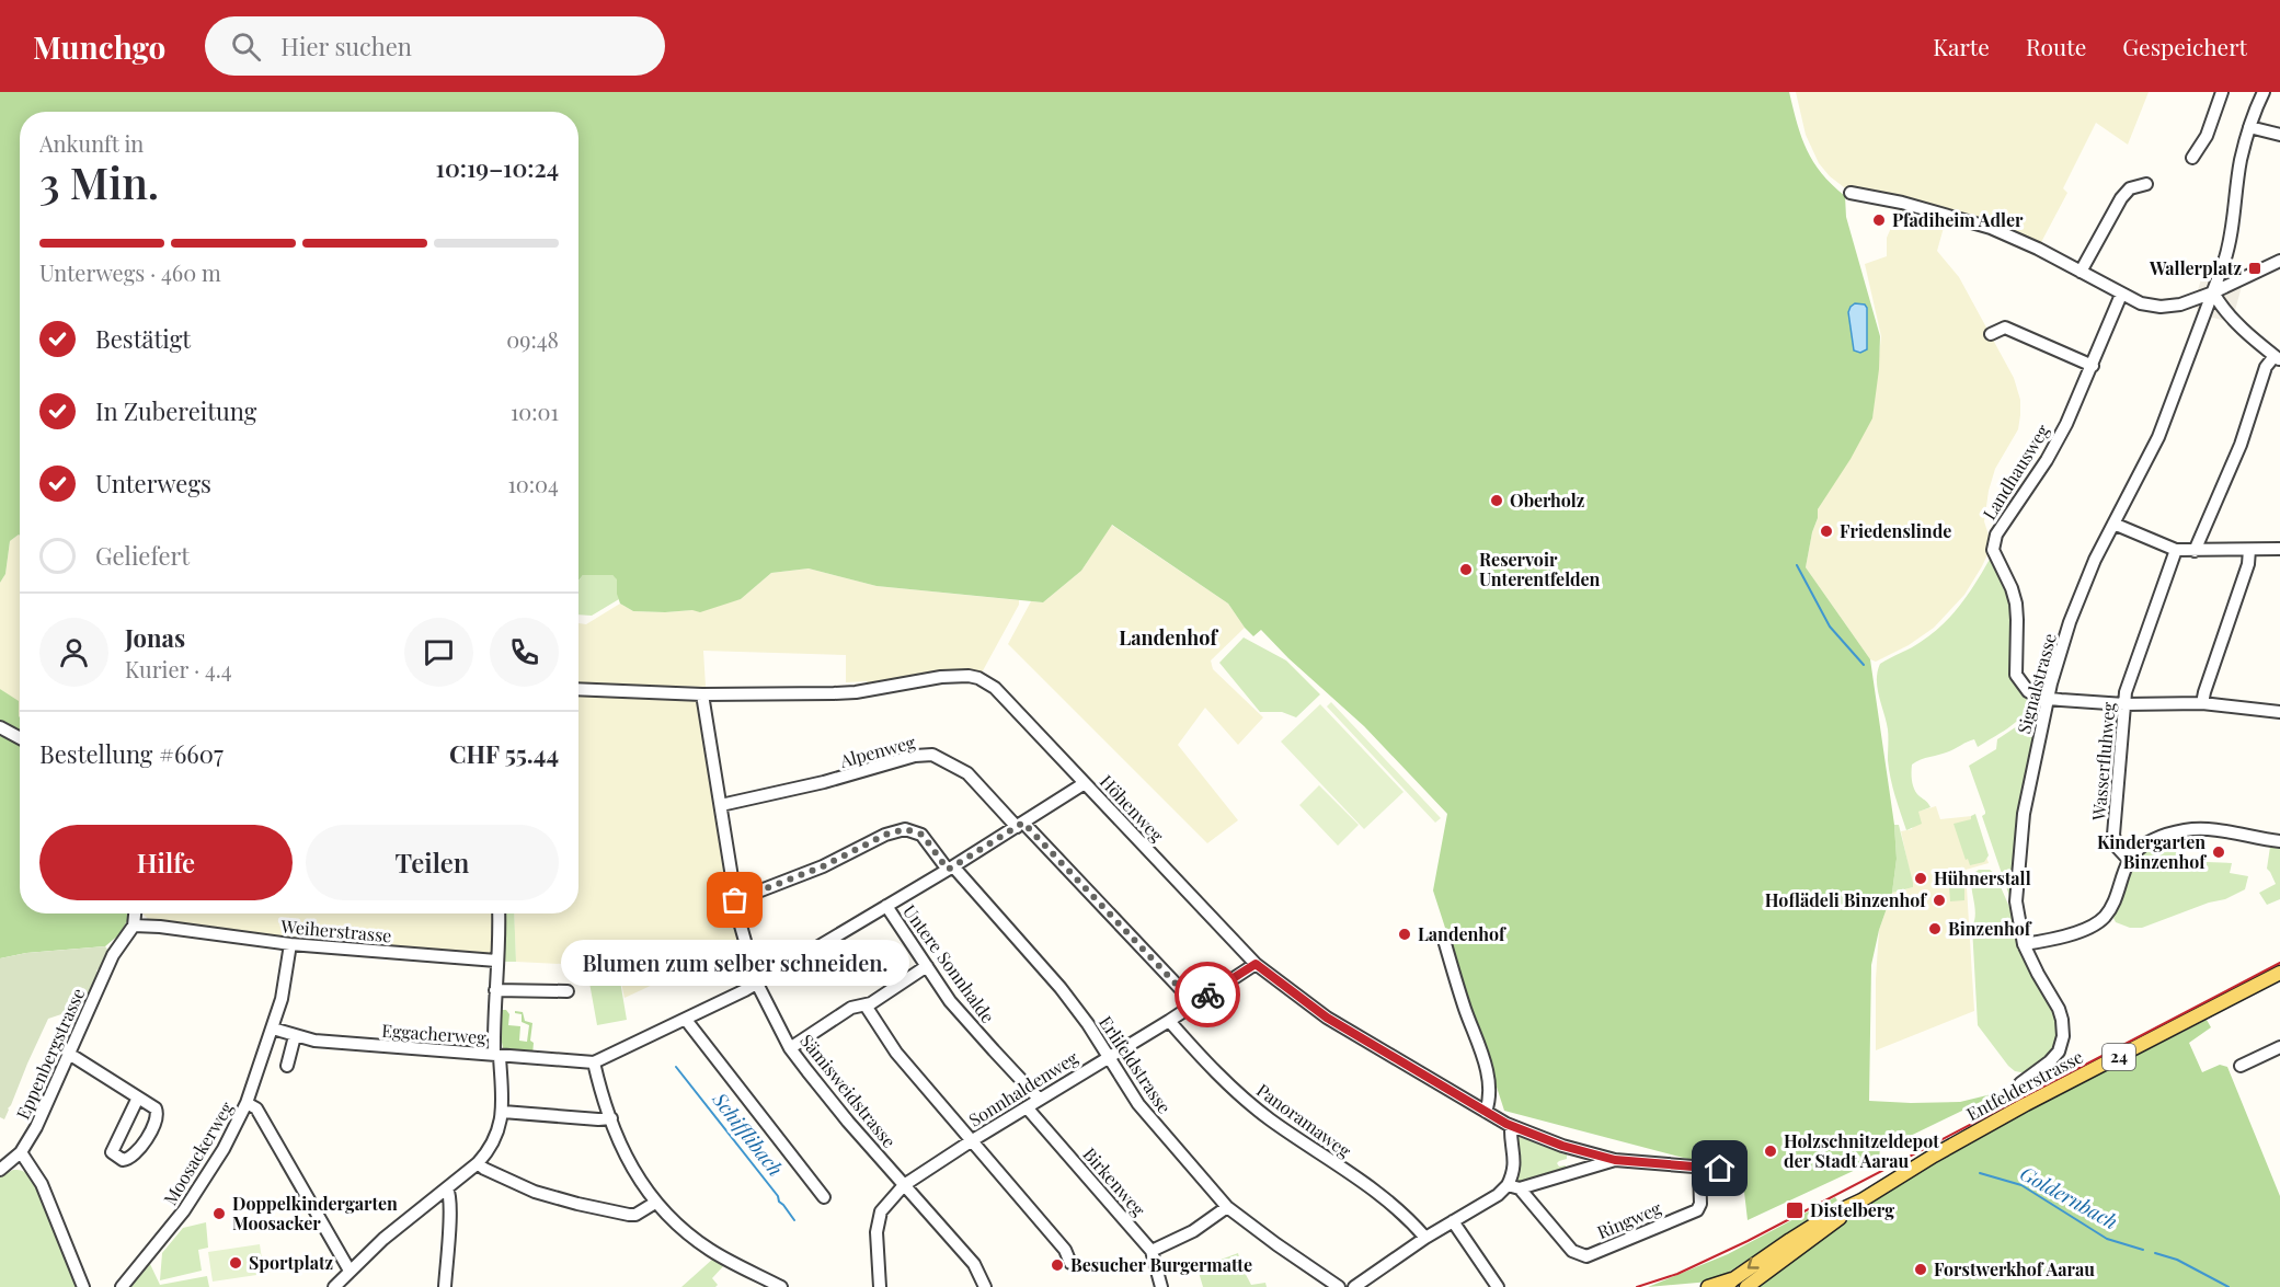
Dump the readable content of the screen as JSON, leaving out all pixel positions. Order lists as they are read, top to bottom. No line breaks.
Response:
{"streets":{"main road":["24","Entfelderstrasse"],"street":["Landhausweg","Signalstrasse","Alpenweg","Wasserfluhweg","Höhenweg","Weiherstrasse","Untere Sonnhalde","Eggacherweg","Eppenbergstrasse","Erlifeldstrasse","Sonnhaldenweg","Sämisweidstrasse","Panoramaweg","Moosackerweg","Birkenweg","Ringweg"]},"crossings":[["Landhausweg","Signalstrasse"],["Alpenweg","Sonnhaldenweg"],["Alpenweg","Sämisweidstrasse"],["Höhenweg","Sonnhaldenweg"],["Höhenweg","Sämisweidstrasse"],["Weiherstrasse","Eppenbergstrasse"],["Weiherstrasse","Moosackerweg"],["Untere Sonnhalde","Sonnhaldenweg"],["Eggacherweg","Moosackerweg"],["Erlifeldstrasse","Sonnhaldenweg"],["Erlifeldstrasse","Sämisweidstrasse"],["Sonnhaldenweg","Sämisweidstrasse"],["Sonnhaldenweg","Panoramaweg"],["Sonnhaldenweg","Birkenweg"]],"districts":["Landenhof"],"water":["Schifflibach","Goldernbach"],"places":{"other":["Pfadiheim Adler","Oberholz","Friedenslinde","Reservoir Unterentfelden","Kindergarten Binzenhof","Hühnerstall","Blumen zum selber schneiden.","Hoflädeli Binzenhof","Binzenhof","Landenhof","Holzschnitzeldepot der Stadt Aarau","Doppelkindergarten Moosacker","Sportplatz","Besucher Burgermatte","Forstwerkhof Aarau"],"transit":["Wallerplatz","Distelberg"]},"page":{"header":"Munchgo","search":"Hier suchen","nav":["Karte","Route","Gespeichert"],"heading":["3 Min.","Ankunft in","10:19–10:24"],"panel":["Jonas","Kurier · 4.4","Bestellung #6607","CHF 55.44"],"bar":"Unterwegs · 460 m","list":[["Bestätigt","09:48"],["In Zubereitung","10:01"],["Unterwegs","10:04"],"Geliefert"],"buttons":["Hilfe","Teilen"],"bubble":"Blumen zum selber schneiden."}}
